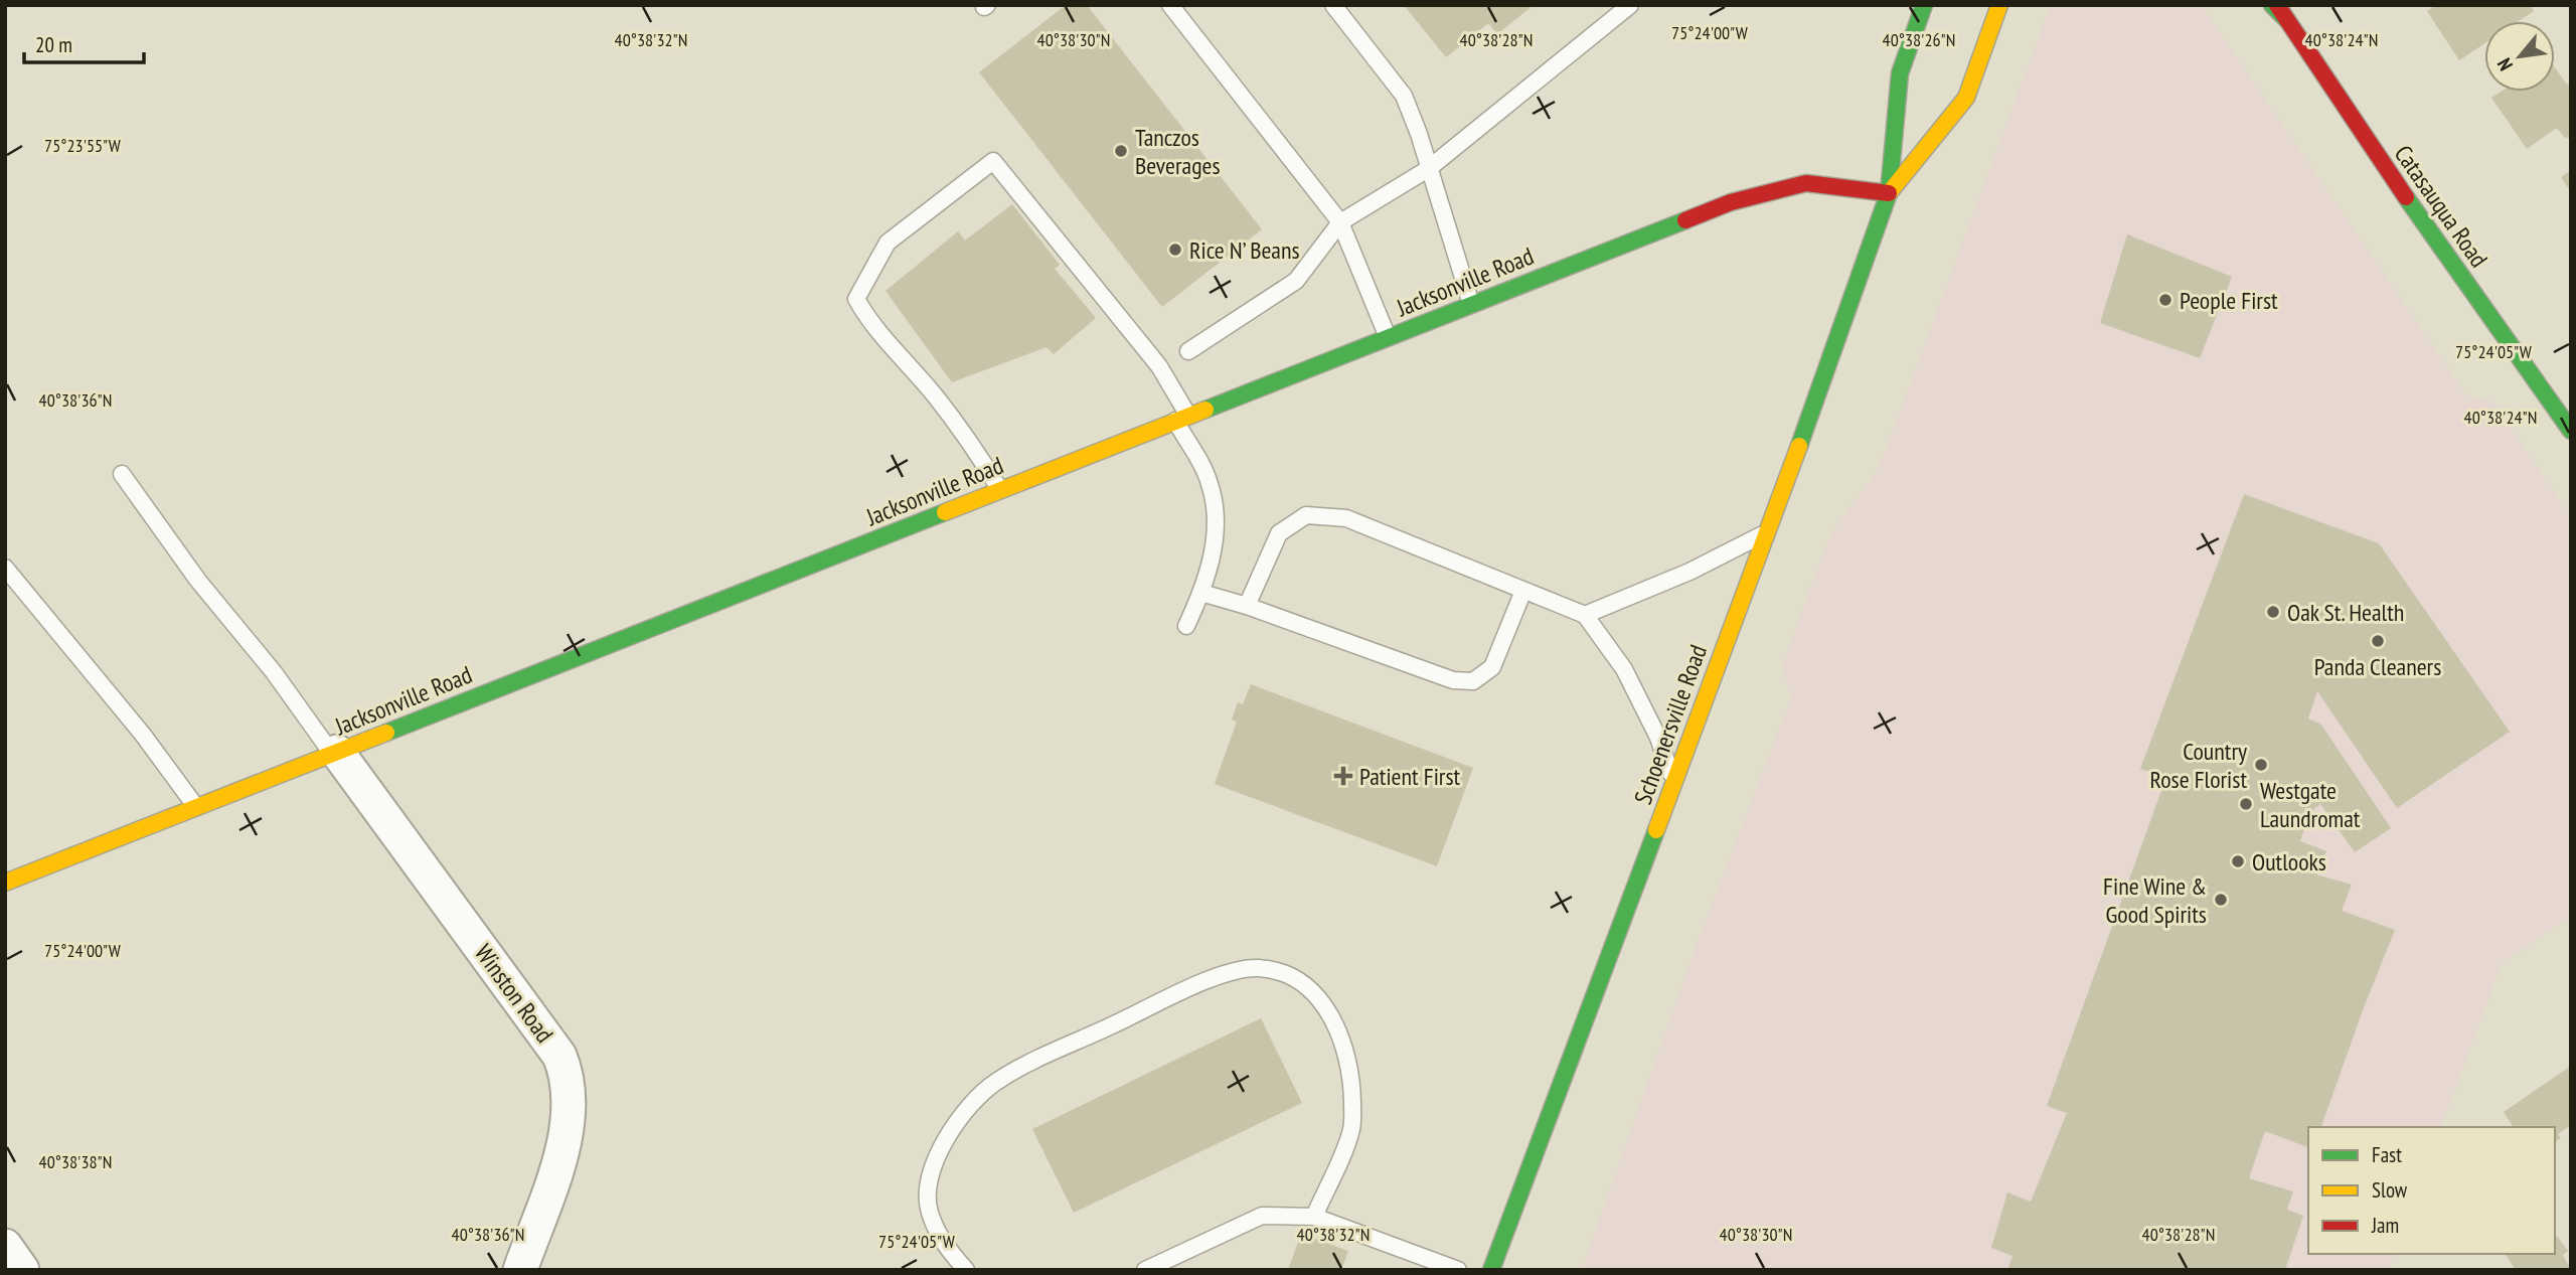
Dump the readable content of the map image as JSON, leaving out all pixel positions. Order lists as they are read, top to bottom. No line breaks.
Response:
{"streets":{"street":["Catasauqua Road","Jacksonville Road","Schoenersville Road","Winston Road"]},"crossings":[["Jacksonville Road","Schoenersville Road"],["Jacksonville Road","Winston Road"]],"places":{"other":["Tanczos Beverages","Rice N’ Beans","People First","Oak St. Health","Panda Cleaners","Country Rose Florist","Westgate Laundromat","Outlooks","Fine Wine & Good Spirits"],"health":["Patient First"]},"legend":["Fast","Slow","Jam"],"scale_bar":"20 m","north":"bottom left","coordinates":["75°24'00\"W","40°38'32\"N","40°38'30\"N","40°38'28\"N","40°38'26\"N","40°38'24\"N","75°23'55\"W","75°24'05\"W","40°38'36\"N","40°38'38\"N"]}
